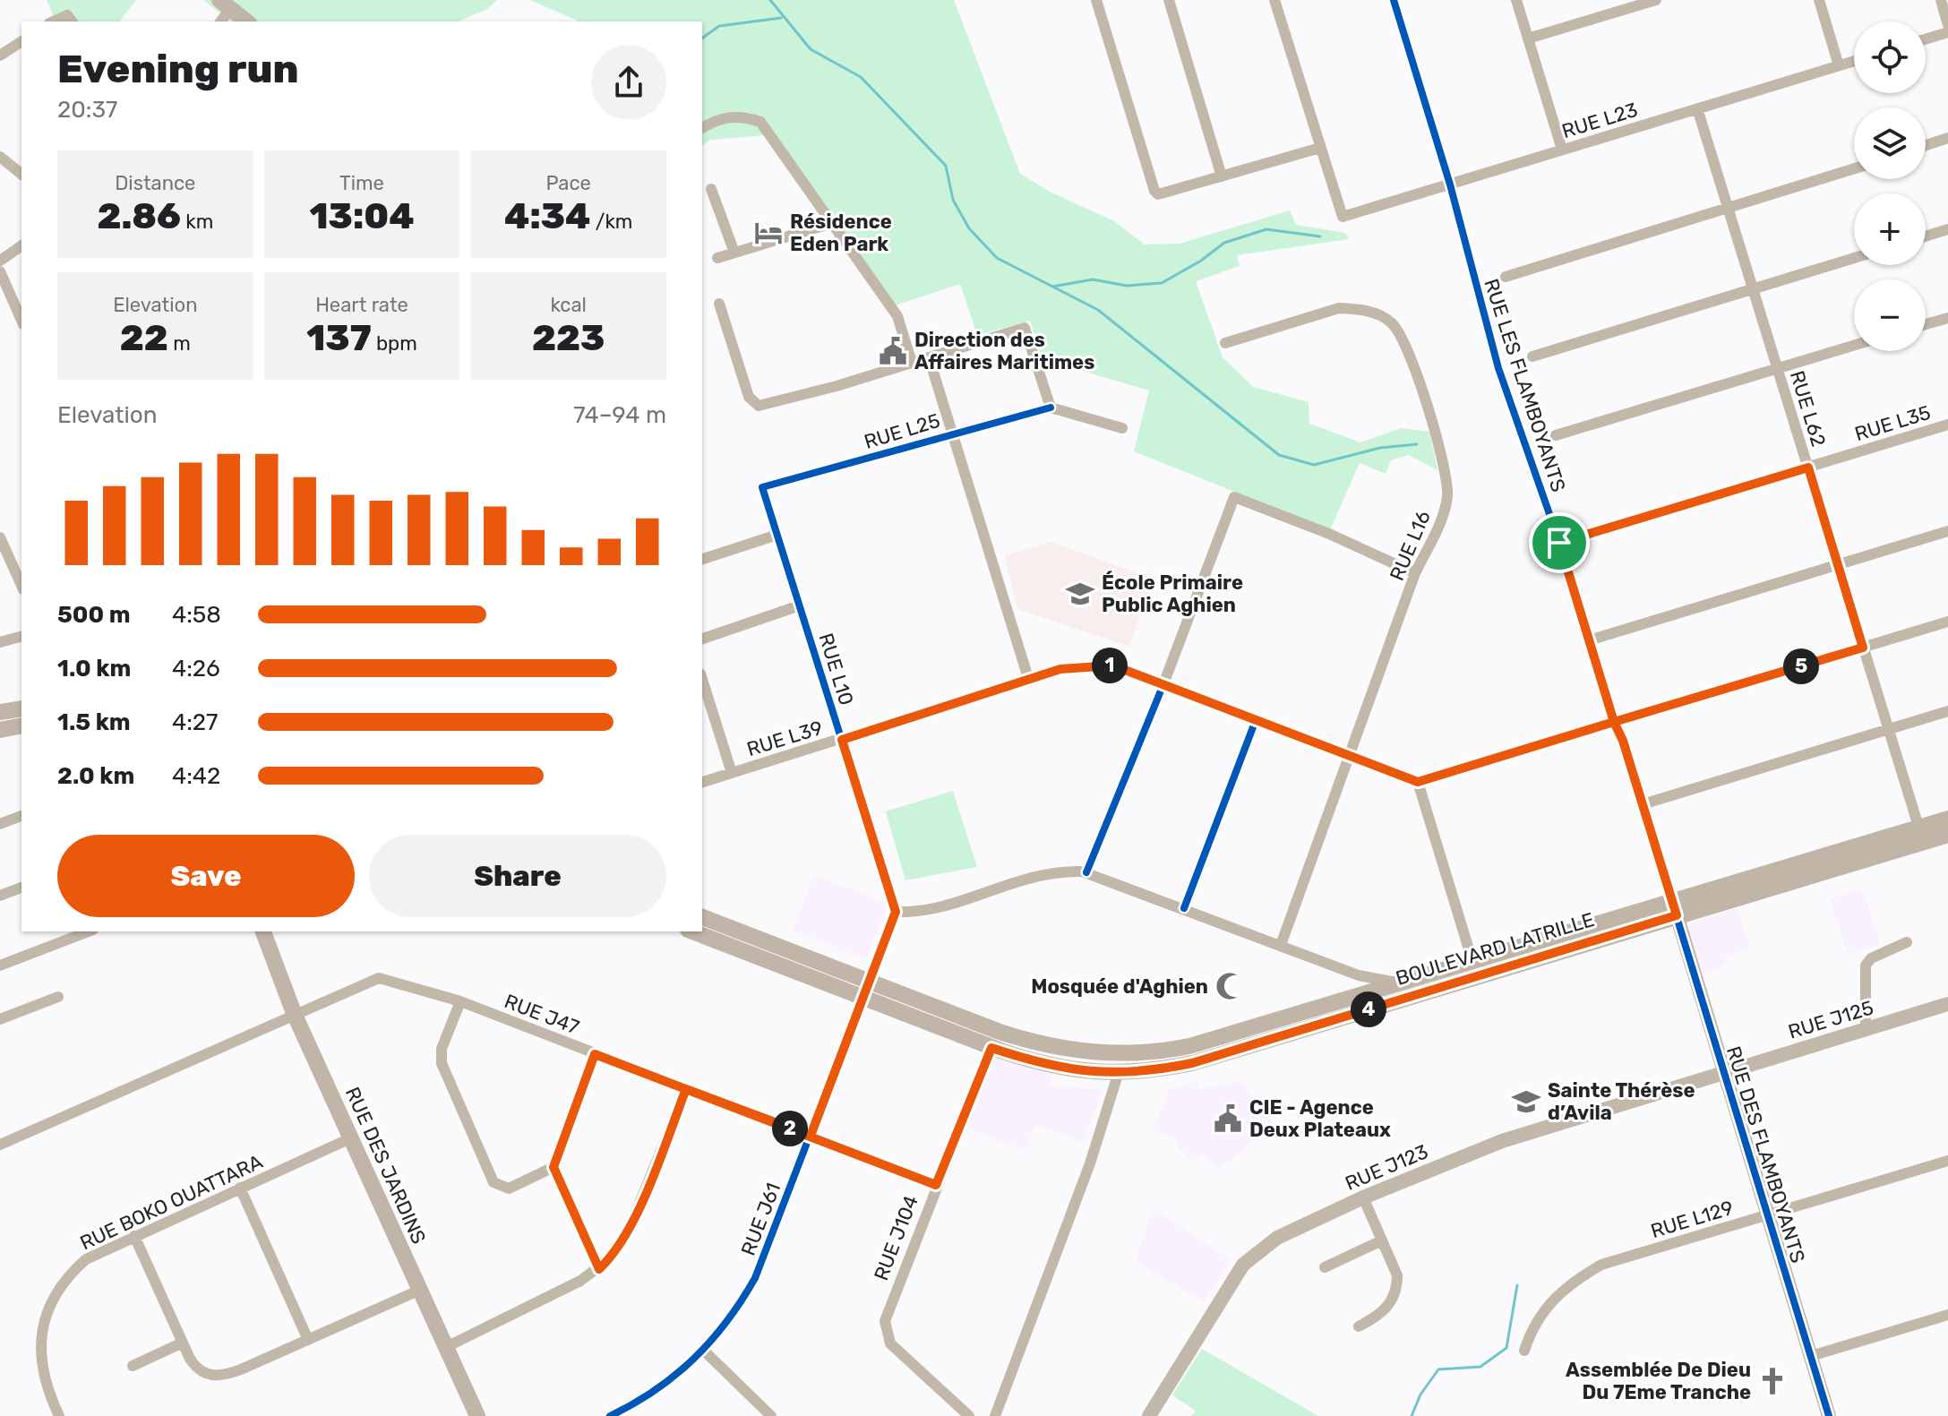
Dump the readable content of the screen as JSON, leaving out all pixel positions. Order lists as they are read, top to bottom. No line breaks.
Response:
{"streets":{"main road":["BOULEVARD LATRILLE","RUE DES JARDINS"],"street":["RUE L23","RUE LES FLAMBOYANTS","RUE L62","RUE L35","RUE L25","RUE L16","RUE L10","RUE L39","RUE J47","RUE J125","RUE DES FLAMBOYANTS","RUE J123","RUE BOKO OUATTARA","RUE J61","RUE L129","RUE J104"]},"crossings":[["RUE L23","RUE LES FLAMBOYANTS"],["RUE L23","RUE L62"],["RUE LES FLAMBOYANTS","RUE L35"],["RUE LES FLAMBOYANTS","BOULEVARD LATRILLE"],["RUE LES FLAMBOYANTS","RUE DES FLAMBOYANTS"],["RUE L62","RUE L35"],["RUE L62","BOULEVARD LATRILLE"],["RUE L25","RUE L10"],["RUE L16","RUE L39"],["RUE L10","RUE L39"],["BOULEVARD LATRILLE","RUE DES FLAMBOYANTS"],["BOULEVARD LATRILLE","RUE J61"],["BOULEVARD LATRILLE","RUE J104"],["RUE J47","RUE DES JARDINS"],["RUE J47","RUE J61"],["RUE J47","RUE J104"],["RUE J125","RUE DES FLAMBOYANTS"],["RUE J125","RUE J123"],["RUE DES FLAMBOYANTS","RUE J123"],["RUE DES FLAMBOYANTS","RUE L129"],["RUE DES JARDINS","RUE BOKO OUATTARA"]],"places":{"hotel":["Résidence Eden Park"],"public building":["Direction des Affaires Maritimes","CIE - Agence Deux Plateaux"],"school or university":["École Primaire Public Aghien","Sainte Thérèse d’Avila"],"mosque":["Mosquée d'Aghien"],"church":["Assemblée De Dieu Du 7Eme Tranche"]},"page":{"map_buttons":["+","−"],"heading":["Evening run","20:37"],"stats":[["Distance","2.86 km"],["Time","13:04"],["Pace","4:34 /km"],["Elevation","22 m"],["Heart rate","137 bpm"],["kcal","223"]],"chart":["Elevation","74–94 m"],"list":[{"name":"500 m","note":"4:58"},{"name":"1.0 km","note":"4:26"},{"name":"1.5 km","note":"4:27"},{"name":"2.0 km","note":"4:42"}],"pins":["1","5","4","2"],"buttons":["Save","Share"]}}
